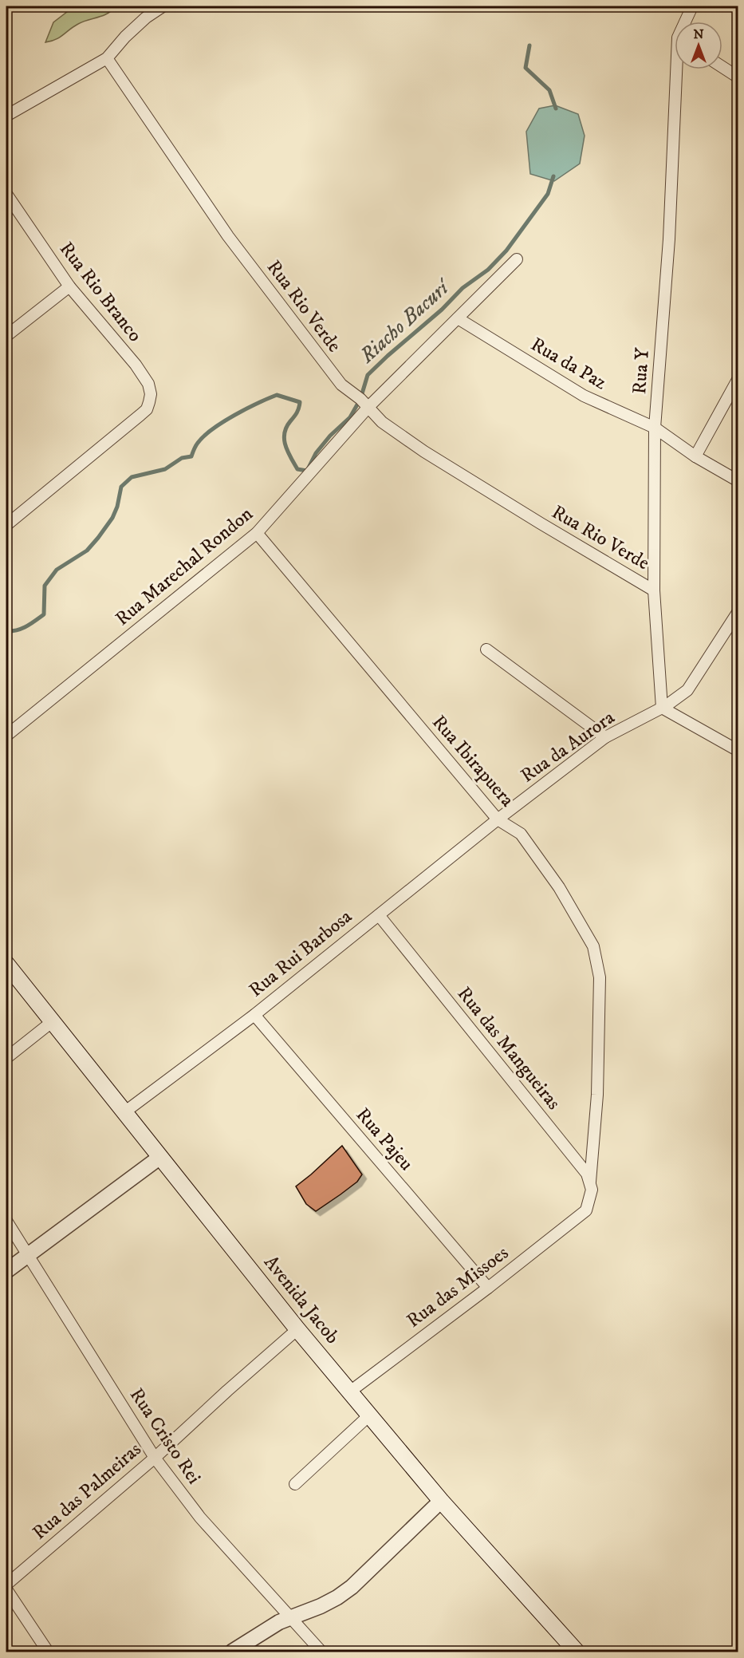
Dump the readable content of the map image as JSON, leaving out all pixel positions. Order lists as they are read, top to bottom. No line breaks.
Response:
{"streets":{"main road":["Avenida Jacob"],"street":["Rua Rio Branco","Rua Rio Verde","Rua da Paz","Rua Y","Rua Marechal Rondon","Rua da Aurora","Rua Ibirapuera","Rua Rui Barbosa","Rua das Mangueiras","Rua Pajeu","Rua das Missoes","Rua Cristo Rei","Rua das Palmeiras"]},"crossings":[["Rua Rio Verde","Rua Y"],["Rua Rio Verde","Rua Marechal Rondon"],["Rua da Paz","Rua Y"],["Rua da Paz","Rua Marechal Rondon"],["Rua Y","Rua da Aurora"],["Rua Marechal Rondon","Rua Ibirapuera"],["Rua da Aurora","Rua Ibirapuera"],["Rua da Aurora","Rua Rui Barbosa"],["Rua Ibirapuera","Rua Rui Barbosa"],["Rua Ibirapuera","Rua das Mangueiras"],["Rua Ibirapuera","Rua das Missoes"],["Rua Rui Barbosa","Rua das Mangueiras"],["Rua Rui Barbosa","Rua Pajeu"],["Rua Rui Barbosa","Avenida Jacob"],["Rua das Mangueiras","Rua das Missoes"],["Rua Pajeu","Rua das Missoes"],["Rua das Missoes","Avenida Jacob"],["Avenida Jacob","Rua das Palmeiras"],["Rua Cristo Rei","Rua das Palmeiras"]],"water":["Riacho Bacurí"],"north":"top"}
